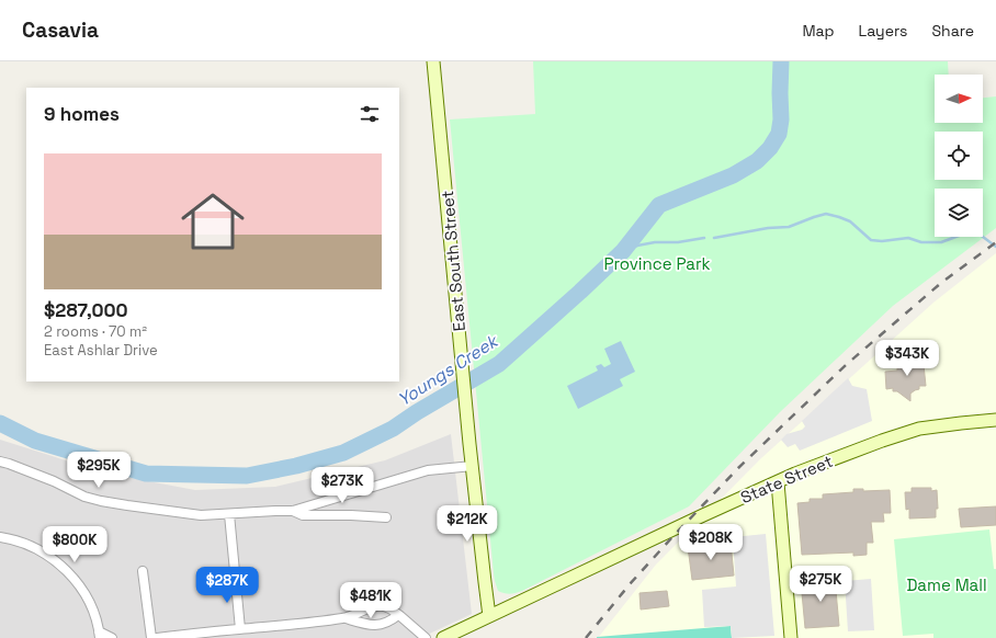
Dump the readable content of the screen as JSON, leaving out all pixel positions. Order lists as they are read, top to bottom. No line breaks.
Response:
{"streets":{"street":["East South Street","State Street"]},"crossings":[["East South Street","State Street"]],"water":["Youngs Creek"],"parks":["Province Park","Dame Mall"],"north":"right","page":{"header":"Casavia","nav":["Map","Layers","Share"],"heading":"9 homes","list":[{"name":"$287,000","note":"2 rooms · 70 m² · East Ashlar Drive"}],"price":["$343K","$295K","$273K","$212K","$208K","$800K","$275K","$287K","$481K"]}}
